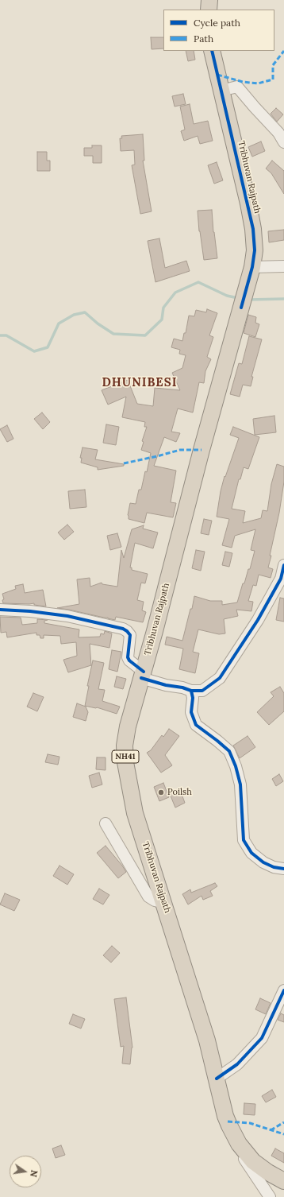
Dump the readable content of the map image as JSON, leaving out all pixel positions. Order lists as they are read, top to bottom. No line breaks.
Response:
{"streets":{"highway":["Tribhuvan Rajpath","NH41"]},"districts":["DHUNIBESI"],"places":["Poilsh"],"legend":["Cycle path","Path"],"north":"right"}
